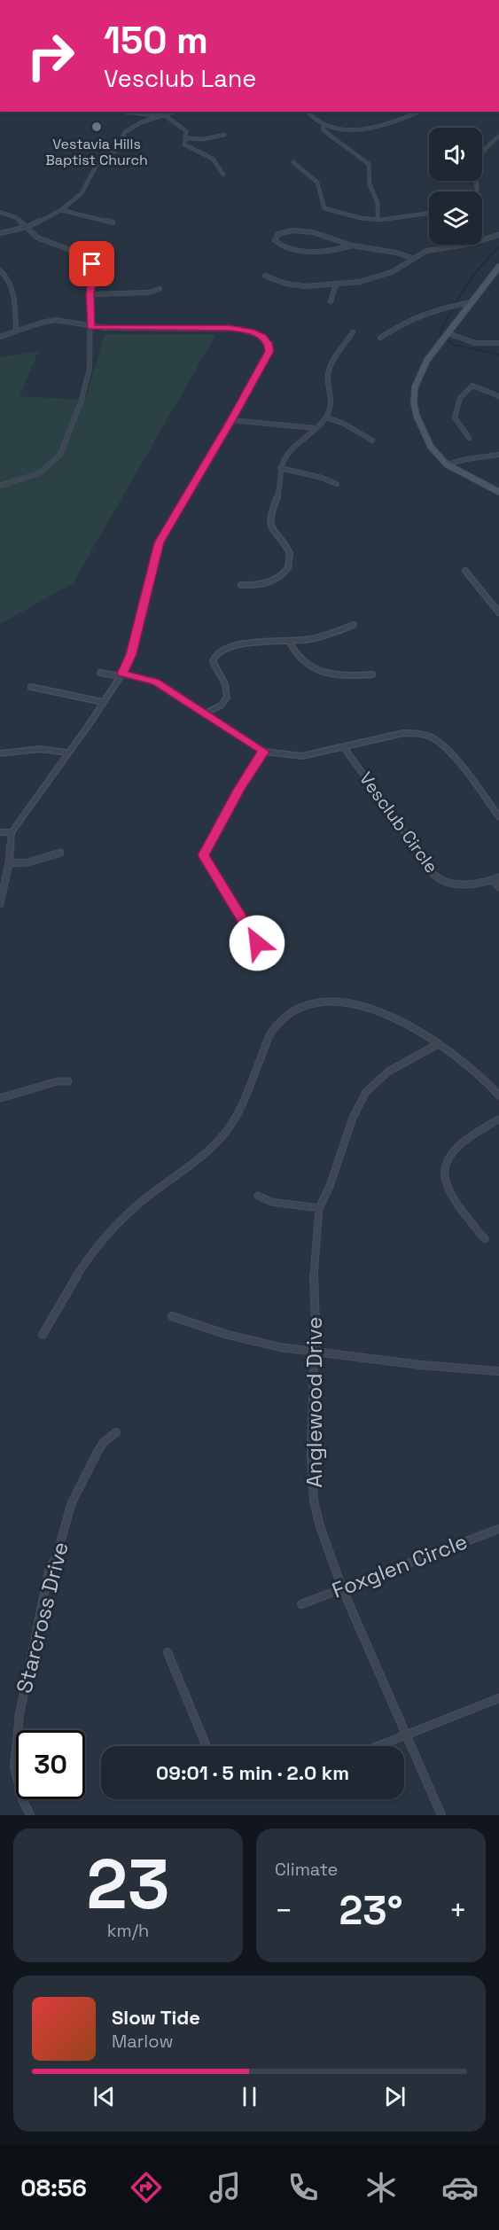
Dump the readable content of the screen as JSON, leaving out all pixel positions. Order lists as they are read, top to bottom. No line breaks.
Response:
{"streets":{"street":["Vesclub Circle","Anglewood Drive","Foxglen Circle","Starcross Drive"]},"crossings":[["Anglewood Drive","Foxglen Circle"]],"places":["Vestavia Hills Baptist Church"],"page":{"turn":["150 m","Vesclub Lane"],"limit":"30","trip":"09:01 · 5 min · 2.0 km","tile":[["23","km/h"],"Climate"],"heat":["−","23°","+"],"song":["Slow Tide","Marlow"],"tabs":"08:56"}}
